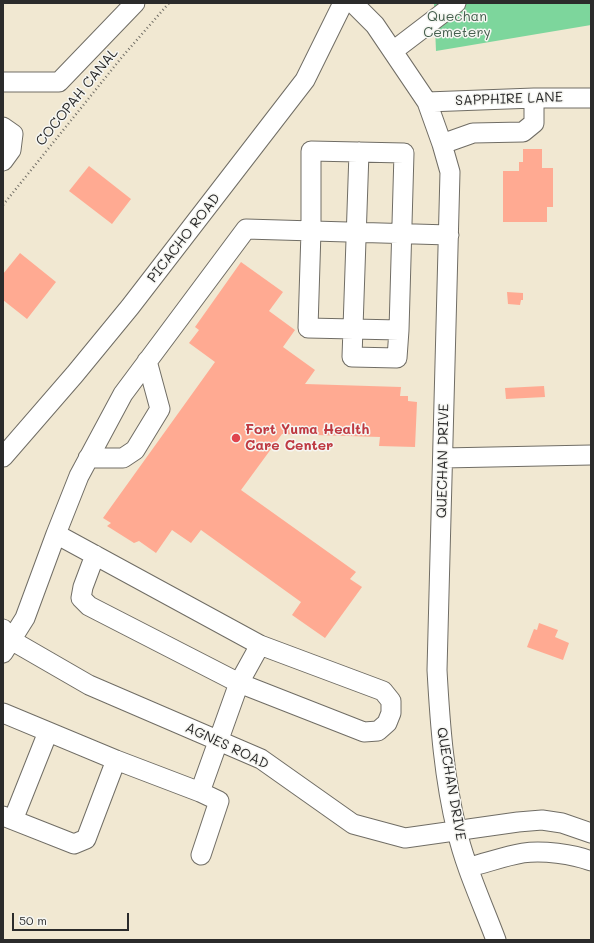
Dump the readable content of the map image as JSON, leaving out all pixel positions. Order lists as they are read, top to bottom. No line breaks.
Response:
{"streets":{"street":["SAPPHIRE LANE","PICACHO ROAD","QUECHAN DRIVE","AGNES ROAD"],"path":["COCOPAH CANAL"]},"crossings":[["SAPPHIRE LANE","QUECHAN DRIVE"],["QUECHAN DRIVE","AGNES ROAD"]],"parks":["Quechan Cemetery"],"places":["Fort Yuma Health Care Center"],"scale_bar":"50 m"}
